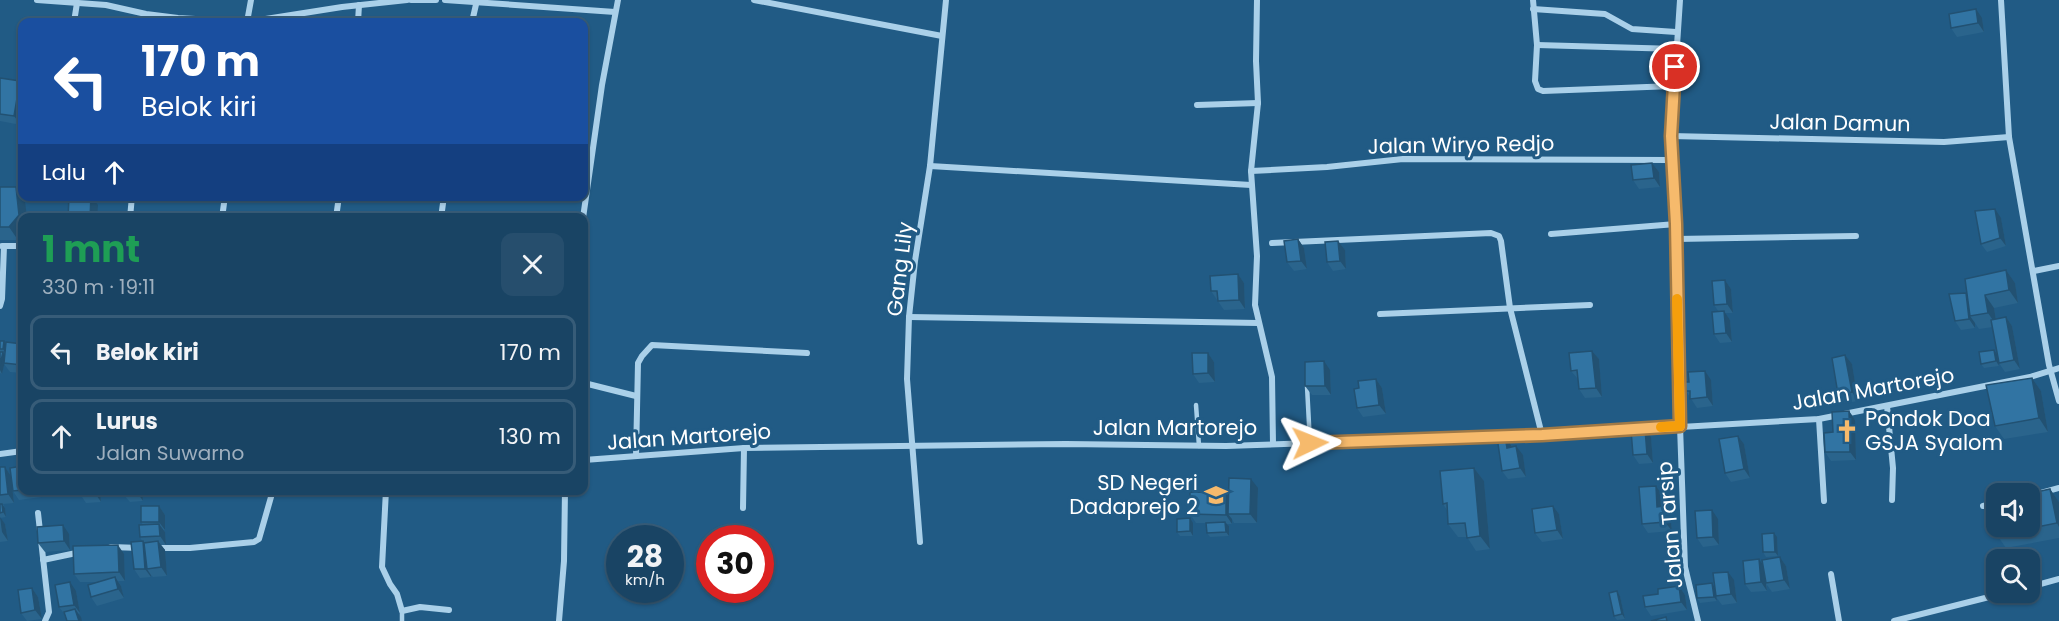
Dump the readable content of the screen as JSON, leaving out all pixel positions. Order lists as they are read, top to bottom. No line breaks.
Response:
{"streets":{"street":["Jalan Damun","Jalan Wiryo Redjo","Gang Lily","Jalan Martorejo","Jalan Tarsip"]},"crossings":[["Jalan Damun","Jalan Tarsip"],["Jalan Wiryo Redjo","Jalan Tarsip"],["Gang Lily","Jalan Martorejo"],["Jalan Martorejo","Jalan Tarsip"]],"places":{"church":["Pondok Doa GSJA Syalom"],"school or university":["SD Negeri Dadaprejo 2"]},"page":{"turn":["170 m","Belok kiri"],"then":"Lalu","heading":["1 mnt","330 m · 19:11"],"list":[{"name":"Belok kiri","value":"170 m"},{"name":"Lurus","note":"Jalan Suwarno","value":"130 m"}],"speed":"28 km/h","limit":"30"}}
